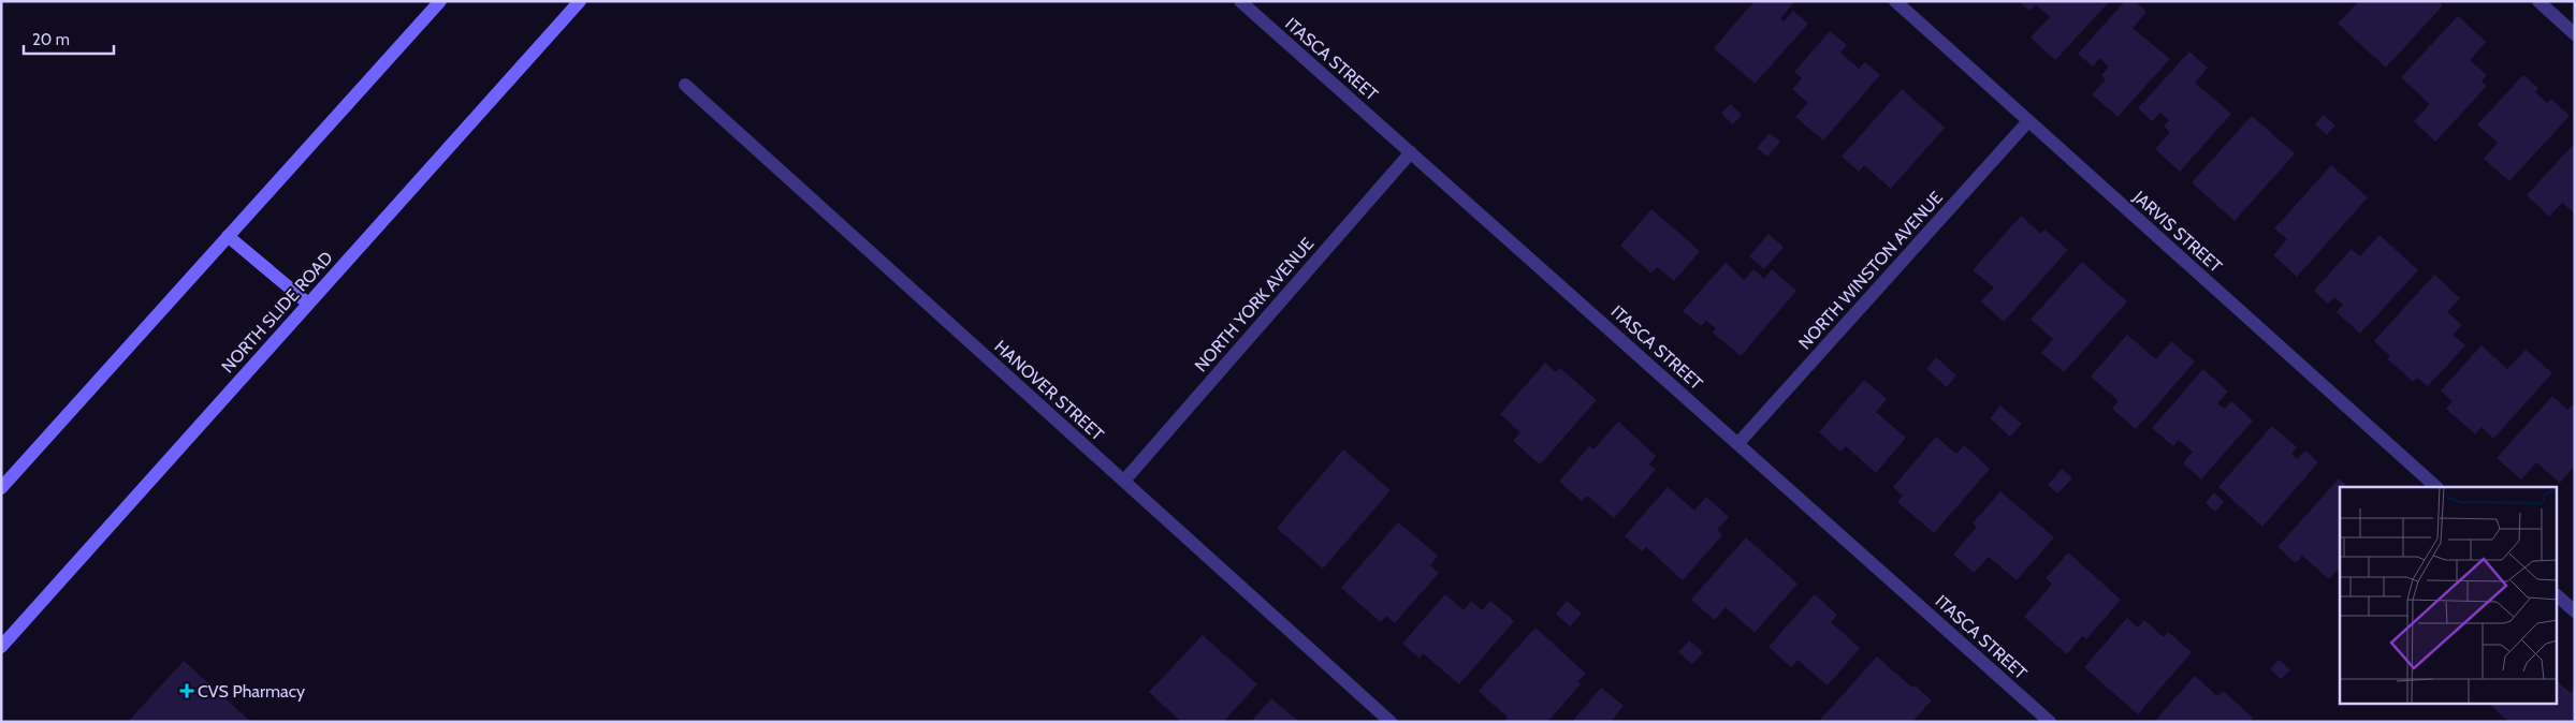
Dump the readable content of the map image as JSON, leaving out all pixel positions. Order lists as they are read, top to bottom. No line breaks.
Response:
{"streets":{"main road":["NORTH SLIDE ROAD"],"street":["ITASCA STREET","JARVIS STREET","NORTH WINSTON AVENUE","NORTH YORK AVENUE","HANOVER STREET"]},"crossings":[["ITASCA STREET","NORTH WINSTON AVENUE"],["ITASCA STREET","NORTH YORK AVENUE"],["JARVIS STREET","NORTH WINSTON AVENUE"],["NORTH YORK AVENUE","HANOVER STREET"]],"places":{"health":["CVS Pharmacy"]},"scale_bar":"20 m"}
